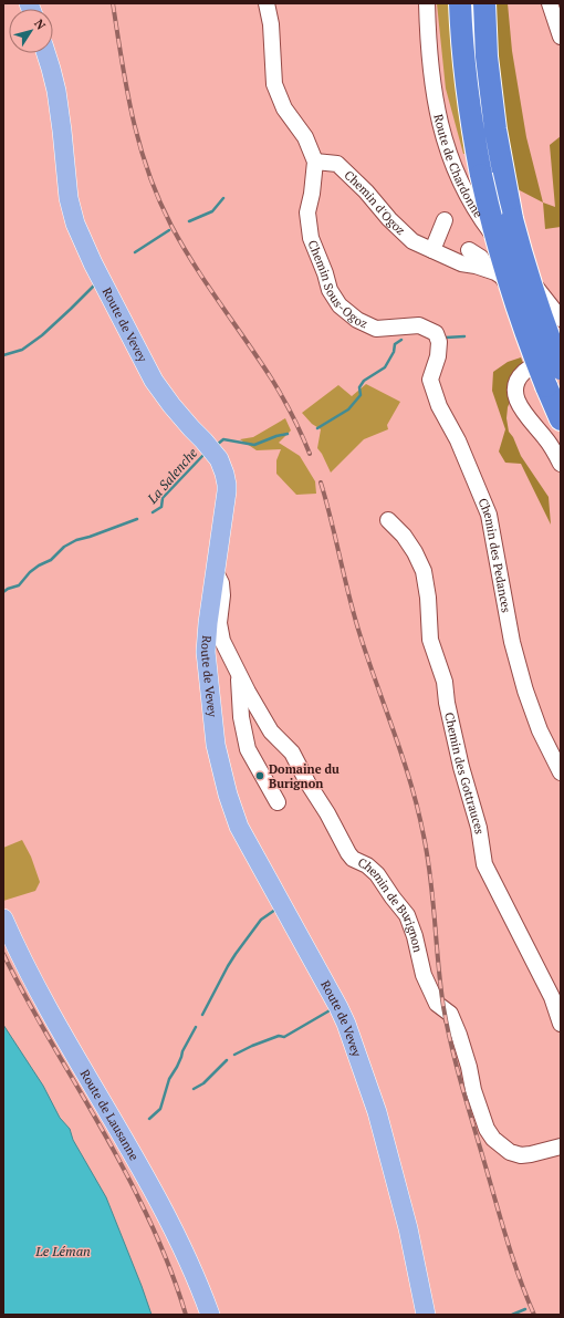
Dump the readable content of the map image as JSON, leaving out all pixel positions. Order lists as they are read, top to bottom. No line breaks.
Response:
{"streets":{"main road":["Route de Vevey","Route de Lausanne"],"street":["Route de Chardonne","Chemin d'Ogoz","Chemin Sous-Ogoz","Chemin des Pedances","Chemin des Gottrauces","Chemin de Burignon"]},"crossings":[["Chemin d'Ogoz","Chemin Sous-Ogoz"],["Chemin Sous-Ogoz","Chemin des Pedances"],["Route de Vevey","Chemin de Burignon"]],"water":["La Salenche","Le Léman"],"places":["Domaine du Burignon"],"north":"top right"}
